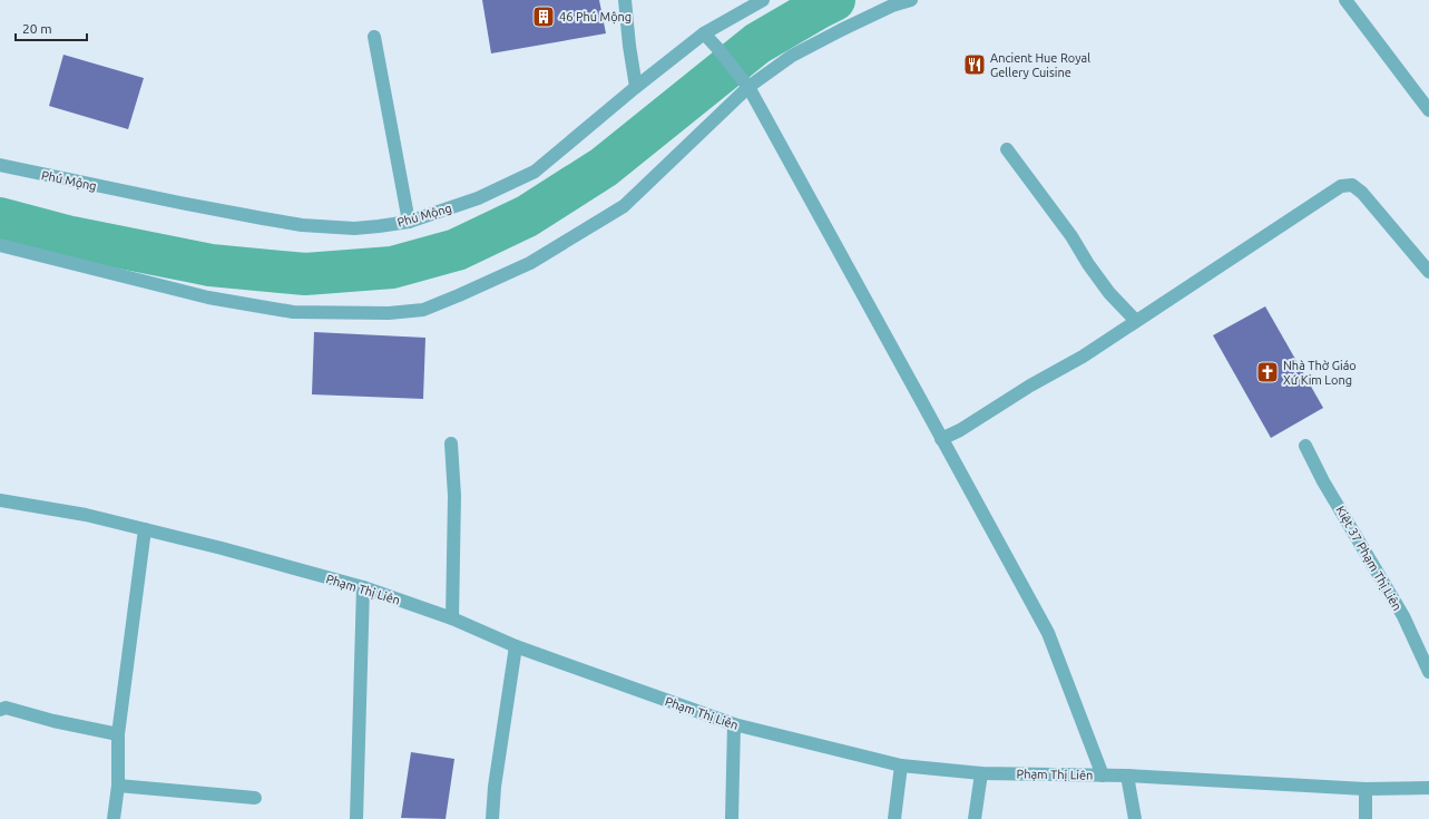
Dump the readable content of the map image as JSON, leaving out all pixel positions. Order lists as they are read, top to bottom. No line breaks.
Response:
{"streets":{"street":["Phú Mộng","Kiệt 37 Phạm Thị Liên","Phạm Thị Liên"]},"places":{"building":["46 Phú Mộng"],"restaurant":["Ancient Hue Royal Gellery Cuisine"],"church":["Nhà Thờ Giáo Xứ Kim Long"]},"scale_bar":"20 m"}
